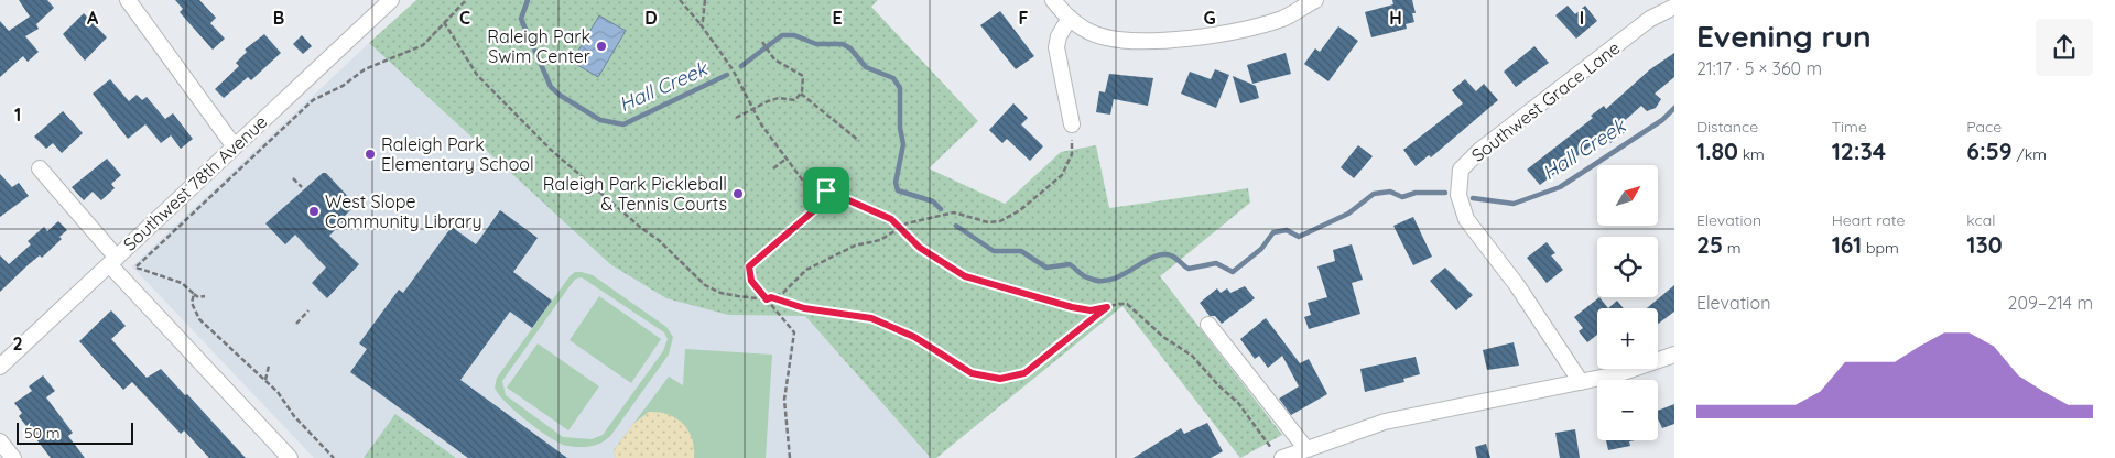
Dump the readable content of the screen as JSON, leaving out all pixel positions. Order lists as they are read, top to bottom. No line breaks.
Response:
{"streets":{"street":["Southwest Grace Lane","Southwest 78th Avenue"]},"water":["Hall Creek"],"places":["Raleigh Park Swim Center","Raleigh Park Elementary School","Raleigh Park Pickleball & Tennis Courts","West Slope Community Library"],"scale_bar":"50 m","north":"top right","page":{"heading":["Evening run","21:17 · 5 × 360 m"],"stats":[["Distance","1.80 km"],["Time","12:34"],["Pace","6:59 /km"],["Elevation","25 m"],["Heart rate","161 bpm"],["kcal","130"]],"map_buttons":["+","−"],"chart":["Elevation","209–214 m"],"scale":"50 m"},"grid":{"columns":["A","B","C","D","E","F","G","H","I"],"rows":["1","2"]}}
